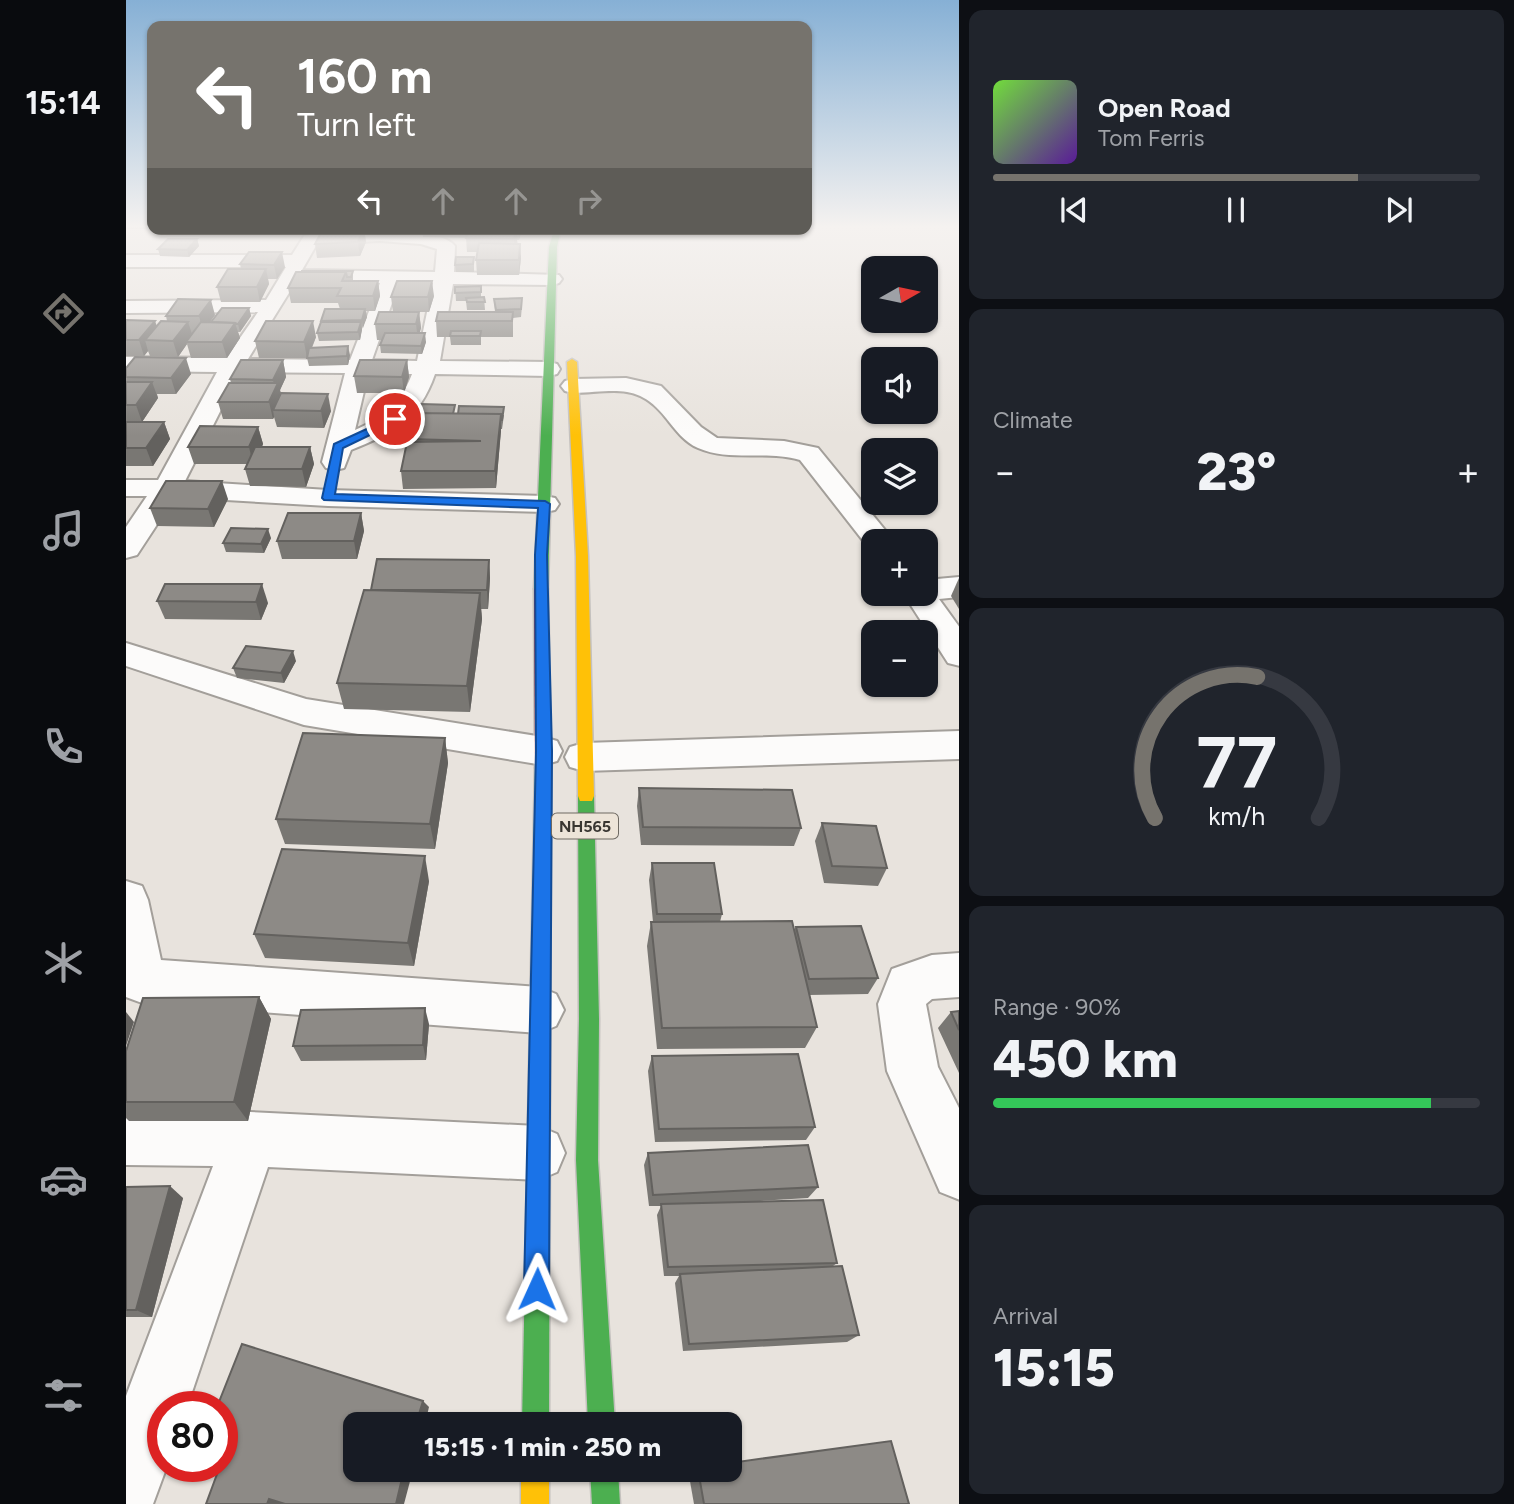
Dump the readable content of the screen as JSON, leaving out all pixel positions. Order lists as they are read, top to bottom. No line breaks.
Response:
{"streets":{"highway":["NH565"]},"north":"right","page":{"tabs":"15:14","turn":["160 m","Turn left"],"song":["Open Road","Tom Ferris"],"map_buttons":["+","−"],"tile":["Climate",["Range · 90%","450 km"],["Arrival","15:15"]],"heat":["−","23°","+"],"limit":"80","trip":"15:15 · 1 min · 250 m","gauge":["77","km/h"]}}
